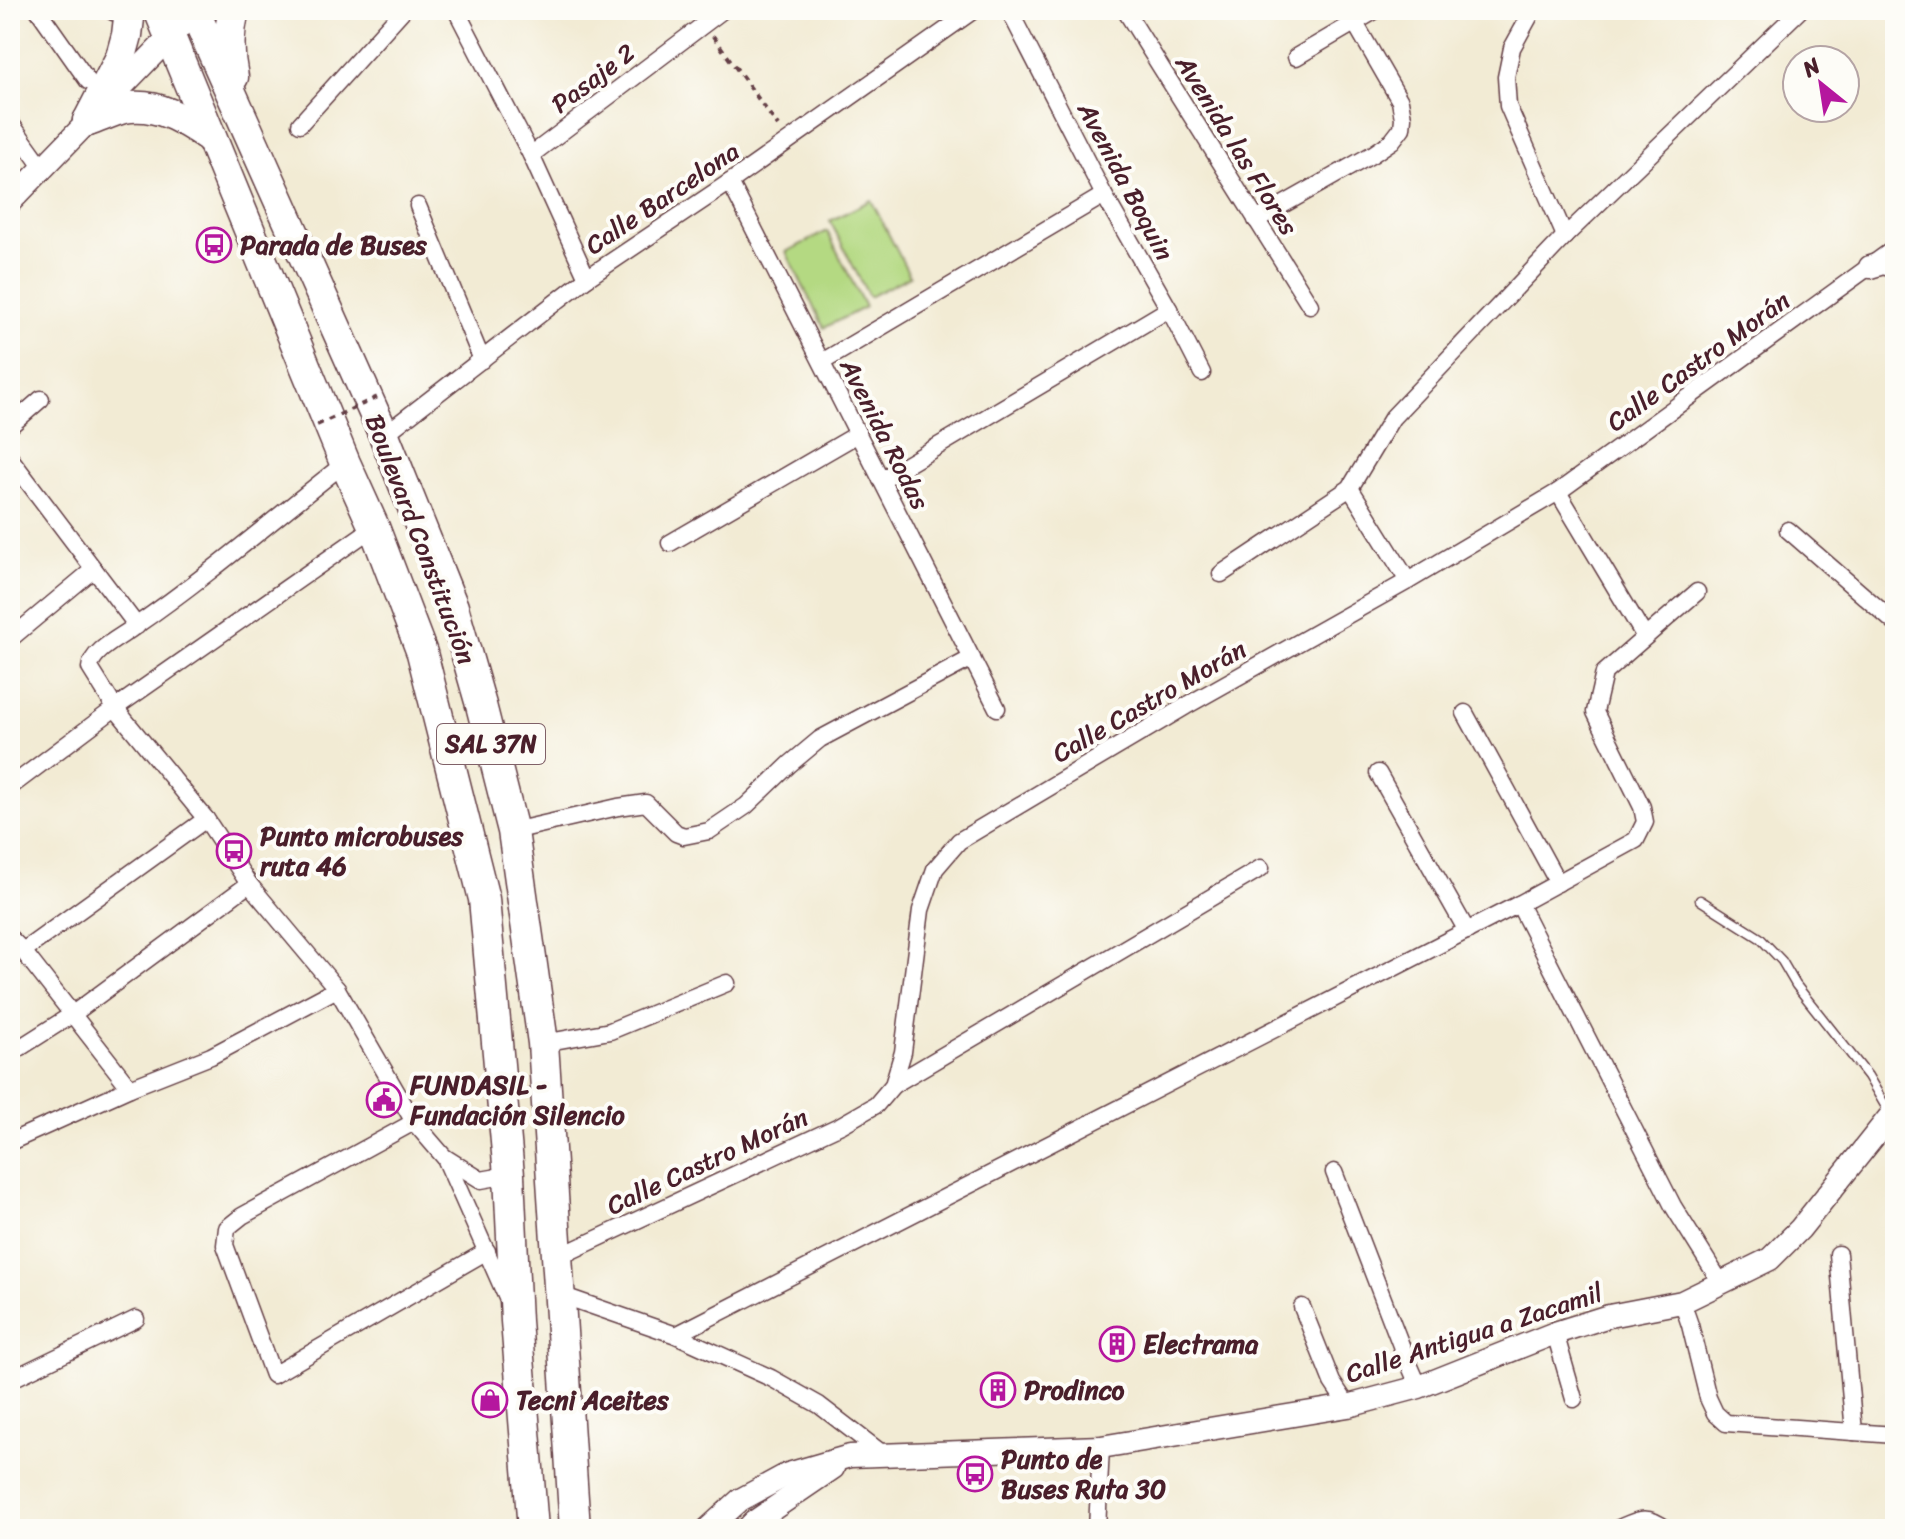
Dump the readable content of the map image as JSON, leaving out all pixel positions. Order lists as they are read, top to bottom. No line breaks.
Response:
{"streets":{"highway":["Boulevard Constitución","SAL 37N"],"street":["Pasaje 2","Avenida las Flores","Avenida Boquin","Calle Barcelona","Calle Castro Morán","Avenida Rodas","Calle Antigua a Zacamil"]},"crossings":[["Calle Barcelona","Avenida Rodas"],["Calle Barcelona","Boulevard Constitución"],["Calle Castro Morán","Boulevard Constitución"]],"places":{"bus stop":["Parada de Buses","Punto microbuses ruta 46","Punto de Buses Ruta 30"],"public building":["FUNDASIL - Fundación Silencio"],"building":["Electrama","Prodinco"],"shop":["Tecni Aceites"]},"north":"top left"}
